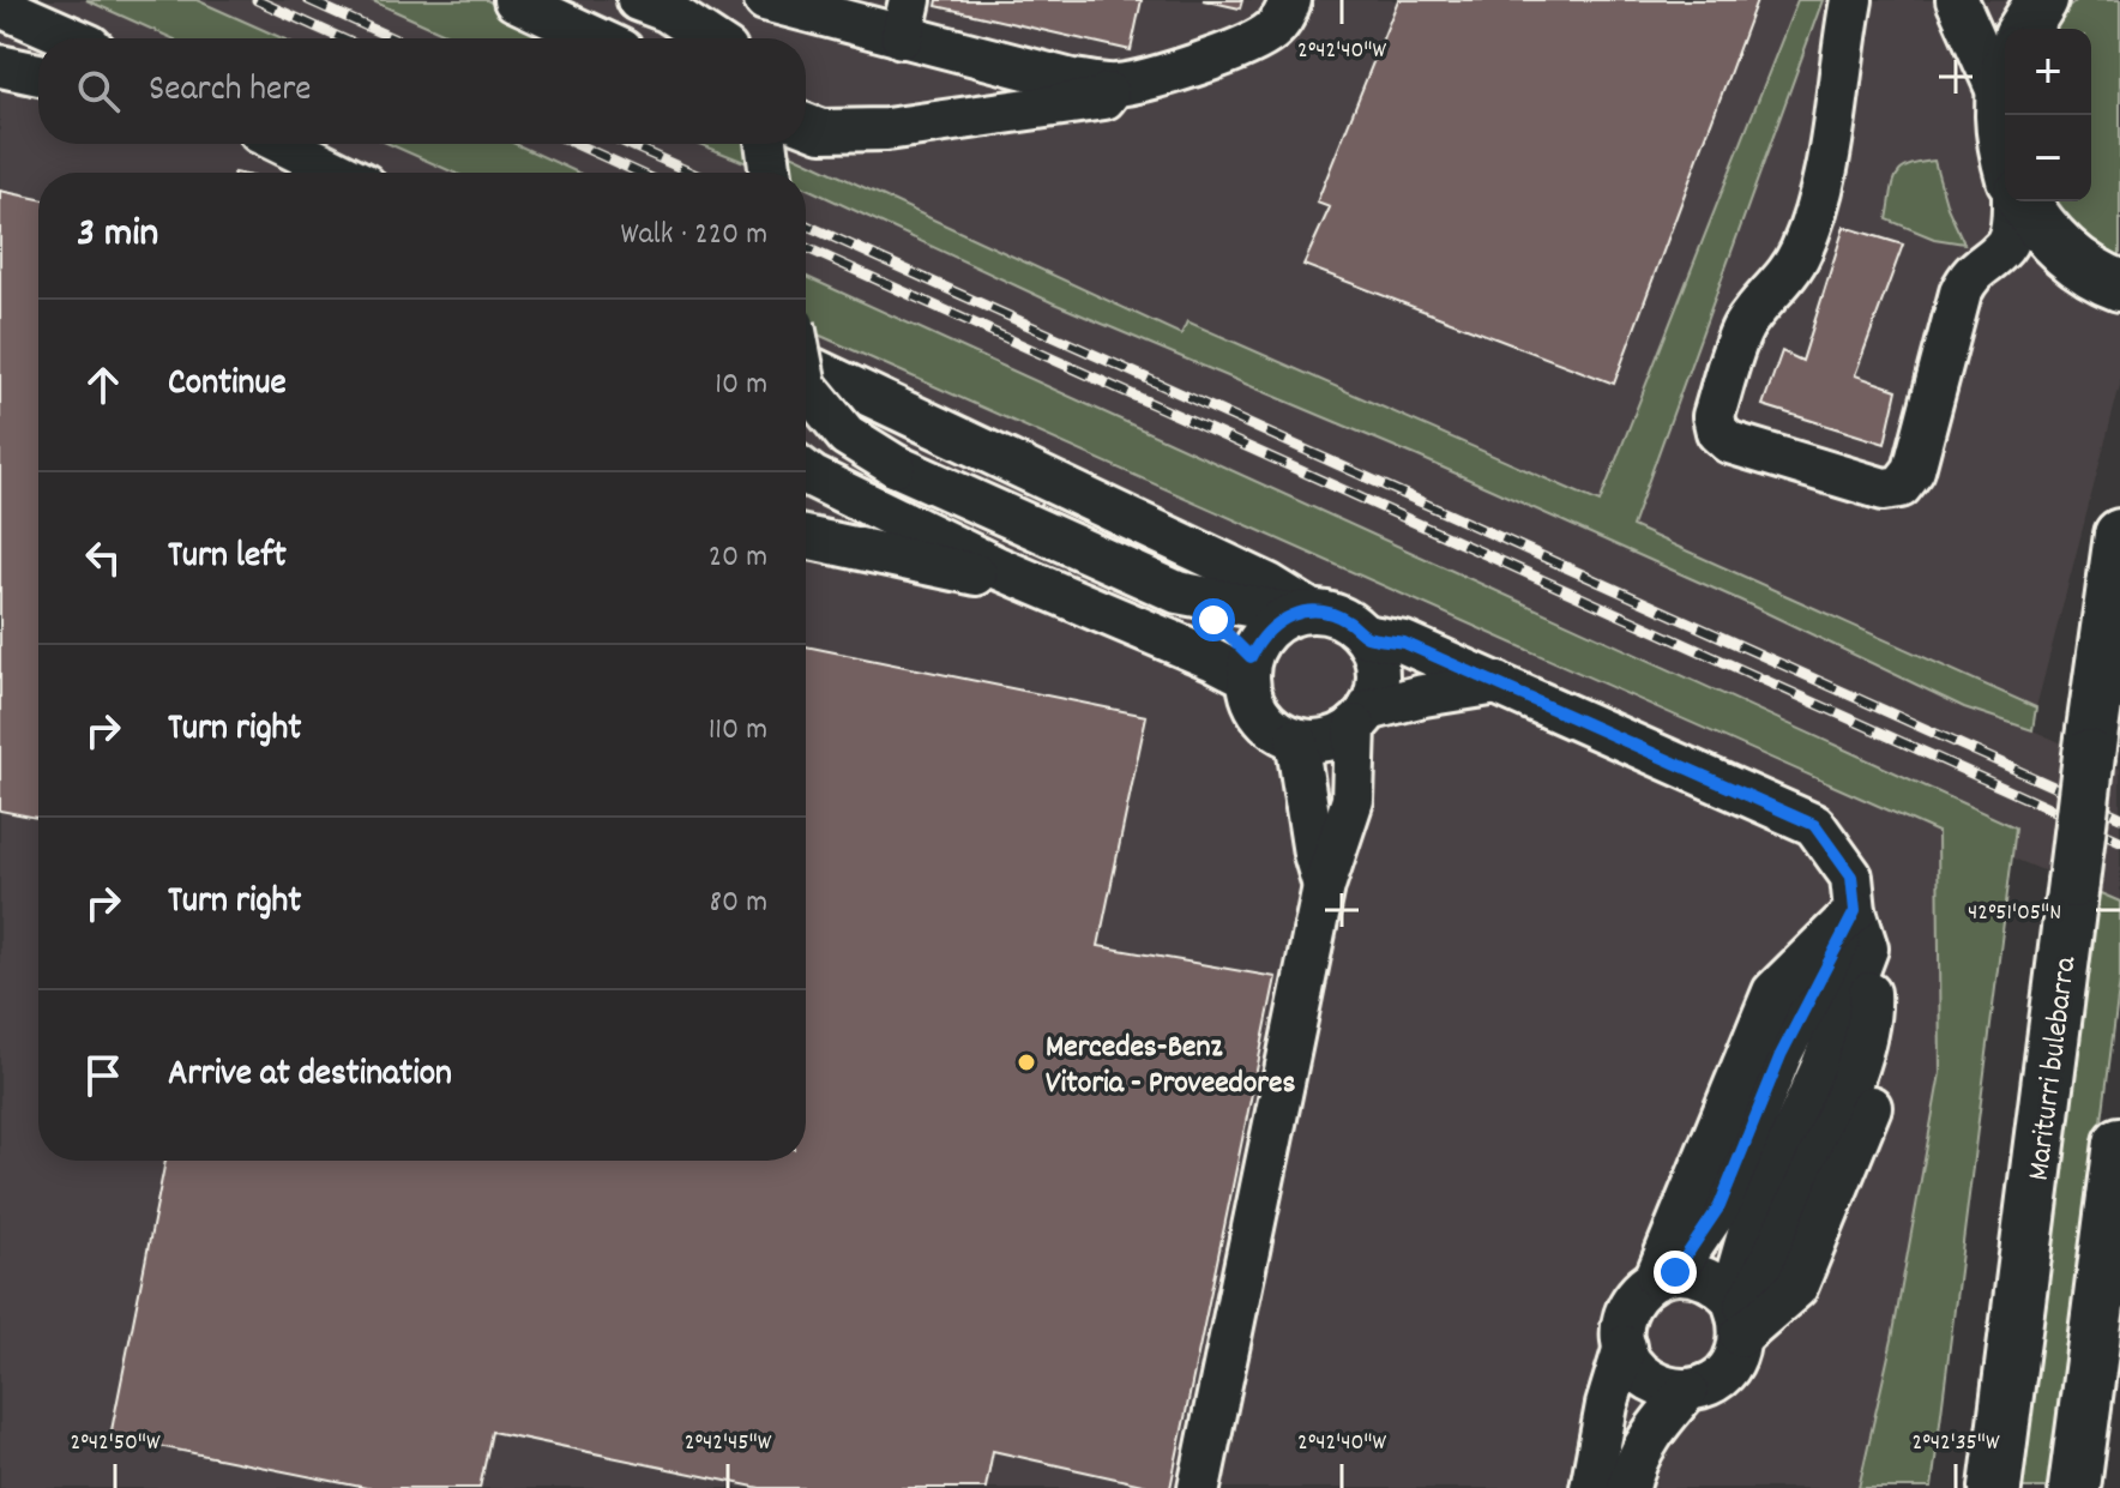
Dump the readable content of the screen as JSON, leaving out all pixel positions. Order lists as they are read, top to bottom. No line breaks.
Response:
{"streets":{"main road":["Mariturri bulebarra"]},"places":["Mercedes-Benz Vitoria - Proveedores"],"page":{"map_buttons":["+","−"],"search":"Search here","heading":["3 min","Walk · 220 m"],"list":[["Continue","10 m"],["Turn left","20 m"],["Turn right","110 m"],["Turn right","80 m"],"Arrive at destination"]},"coordinates":["2°42'40\"W","42°51'05\"N","2°42'50\"W","2°42'45\"W","2°42'35\"W"]}
